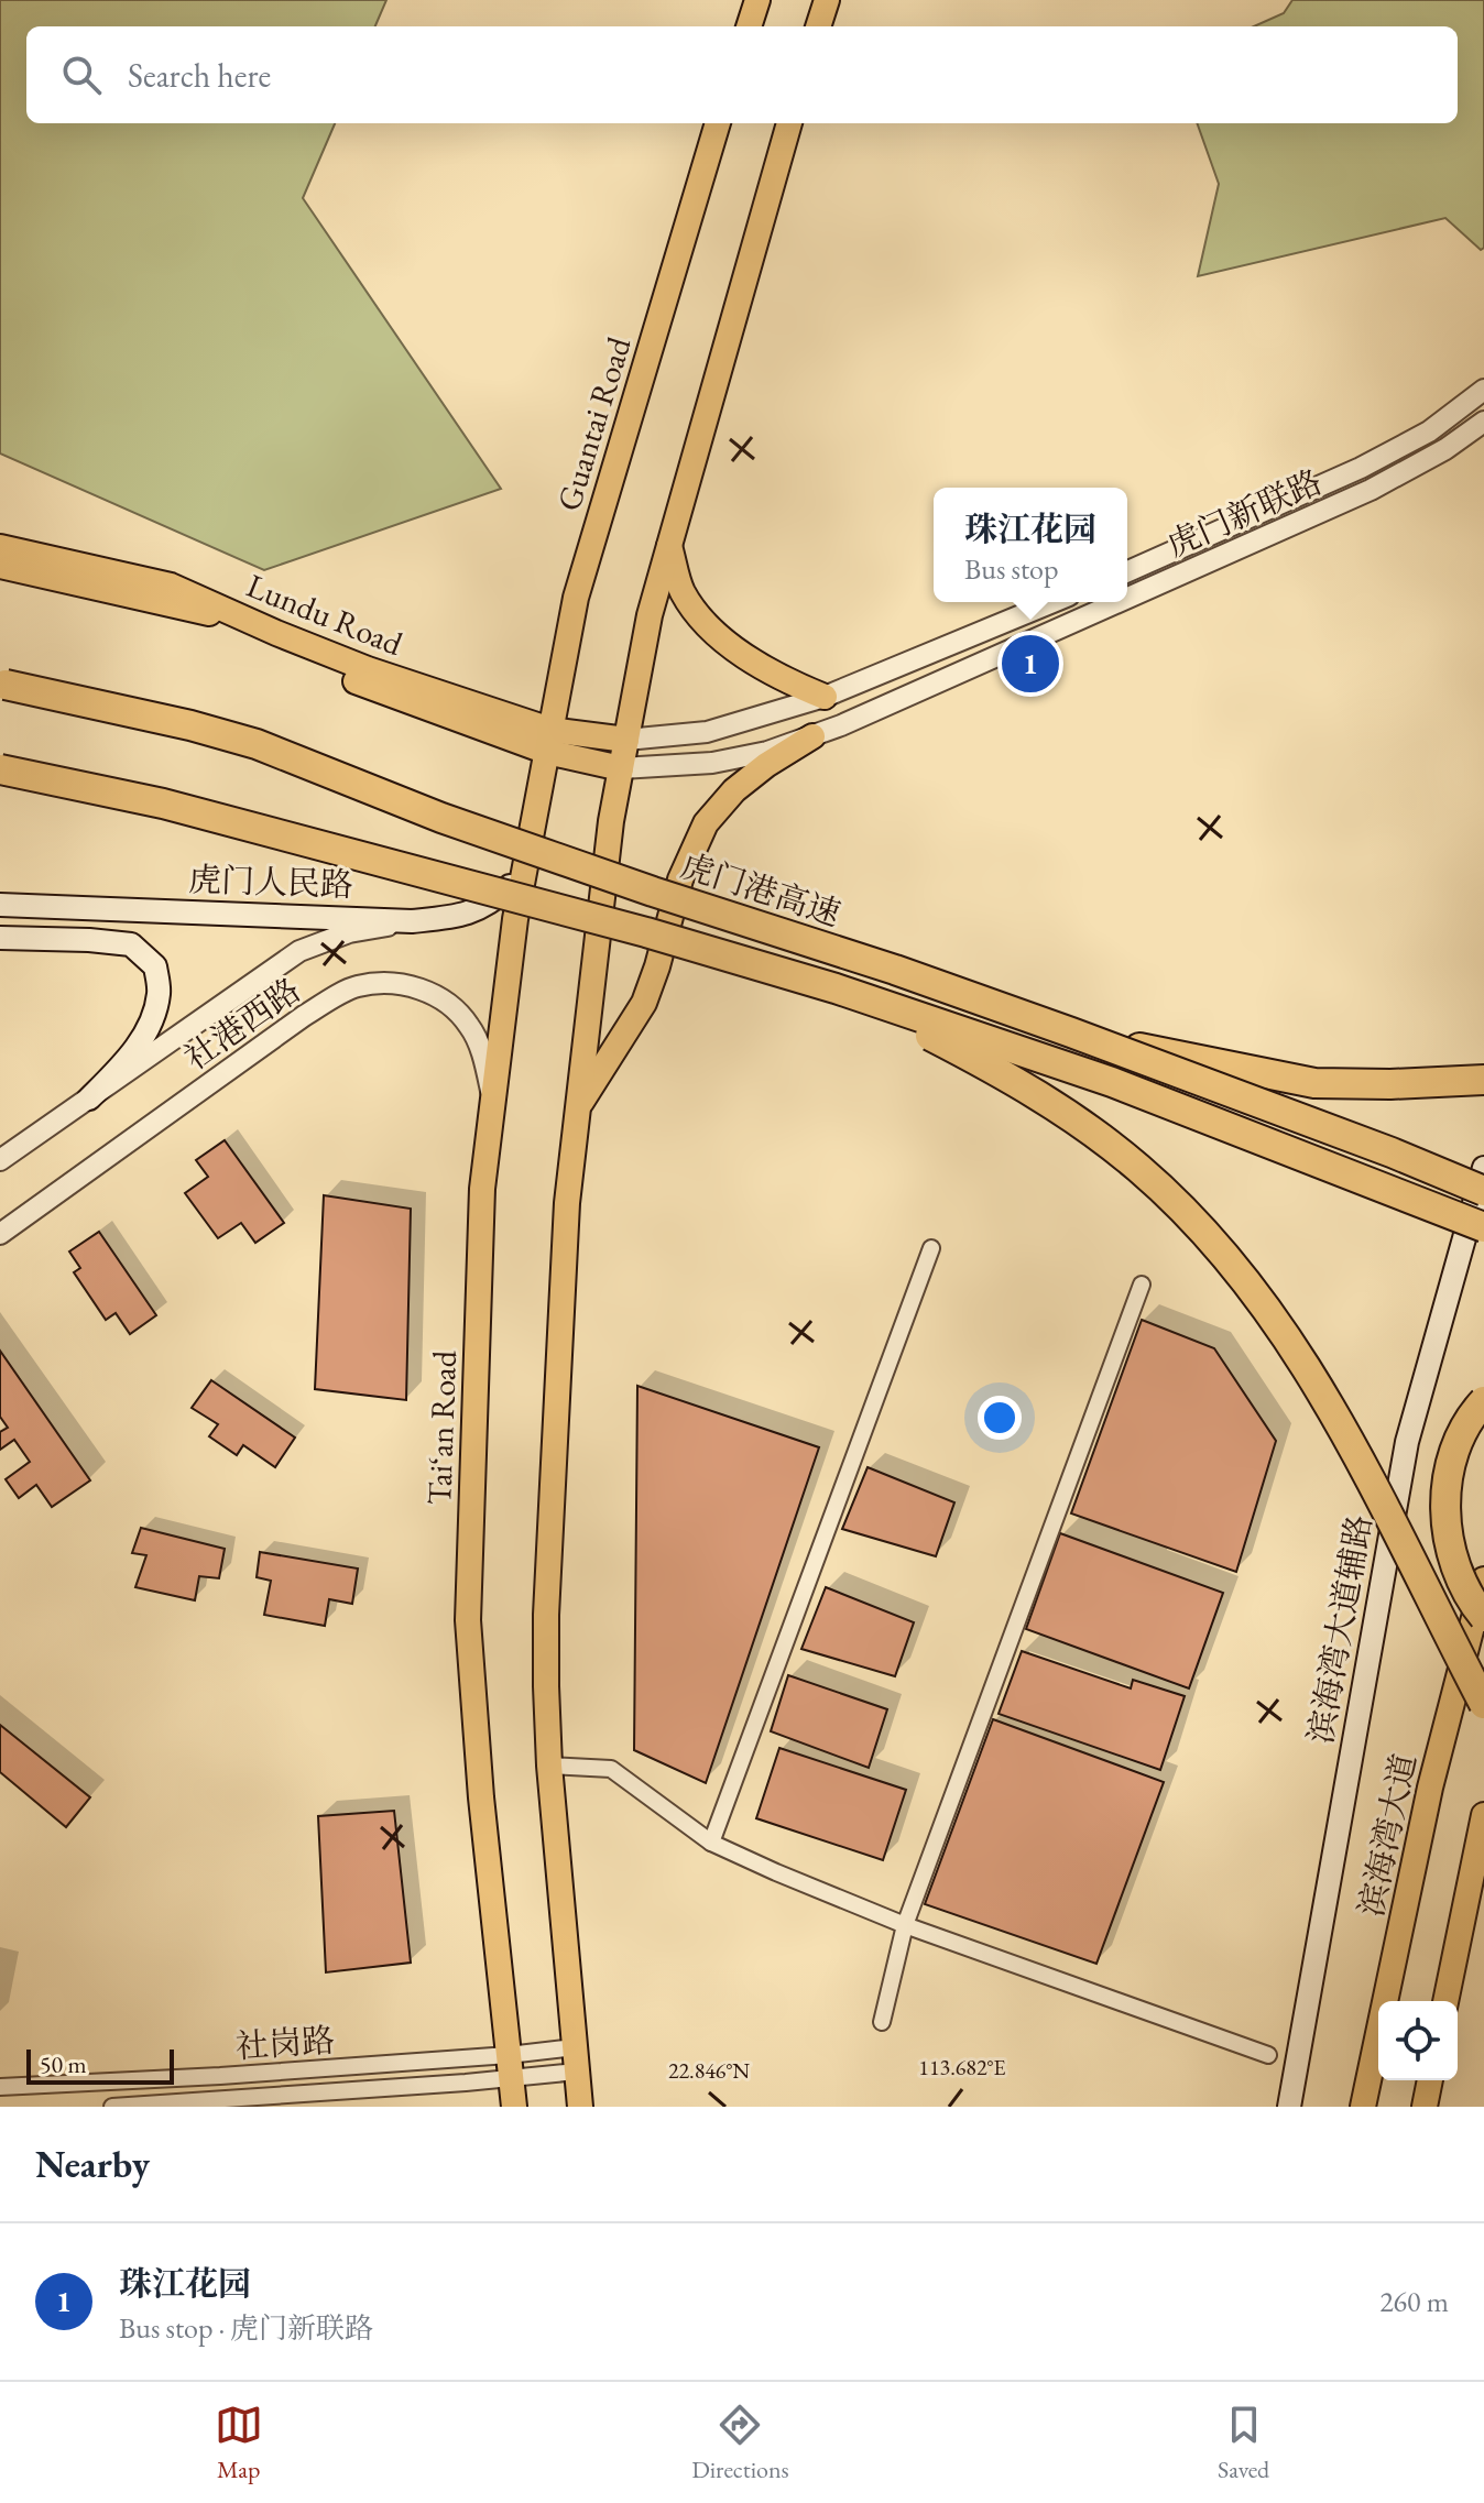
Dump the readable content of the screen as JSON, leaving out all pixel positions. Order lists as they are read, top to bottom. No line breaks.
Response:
{"streets":{"highway":["虎门港高速"],"main road":["Guantai Road","Lundu Road","虎门人民路","Tai‘an Road","滨海湾大道辅路","滨海湾大道"],"street":["虎门新联路","社港西路","社岗路"]},"crossings":[["Guantai Road","Lundu Road"],["Guantai Road","Tai‘an Road"],["虎门新联路","Lundu Road"],["Lundu Road","Tai‘an Road"],["虎门人民路","社港西路"],["虎门人民路","Tai‘an Road"],["社港西路","Tai‘an Road"],["Tai‘an Road","社岗路"]],"scale_bar":"50 m","page":{"search":"Search here","popup":["珠江花园","Bus stop"],"pins":"1","scale":"50 m","heading":"Nearby","list":[{"mark":"1","name":"珠江花园","note":"Bus stop · 虎门新联路","value":"260 m"}],"nav":["Map","Directions","Saved"]},"coordinates":["113.682°E","22.846°N"]}
